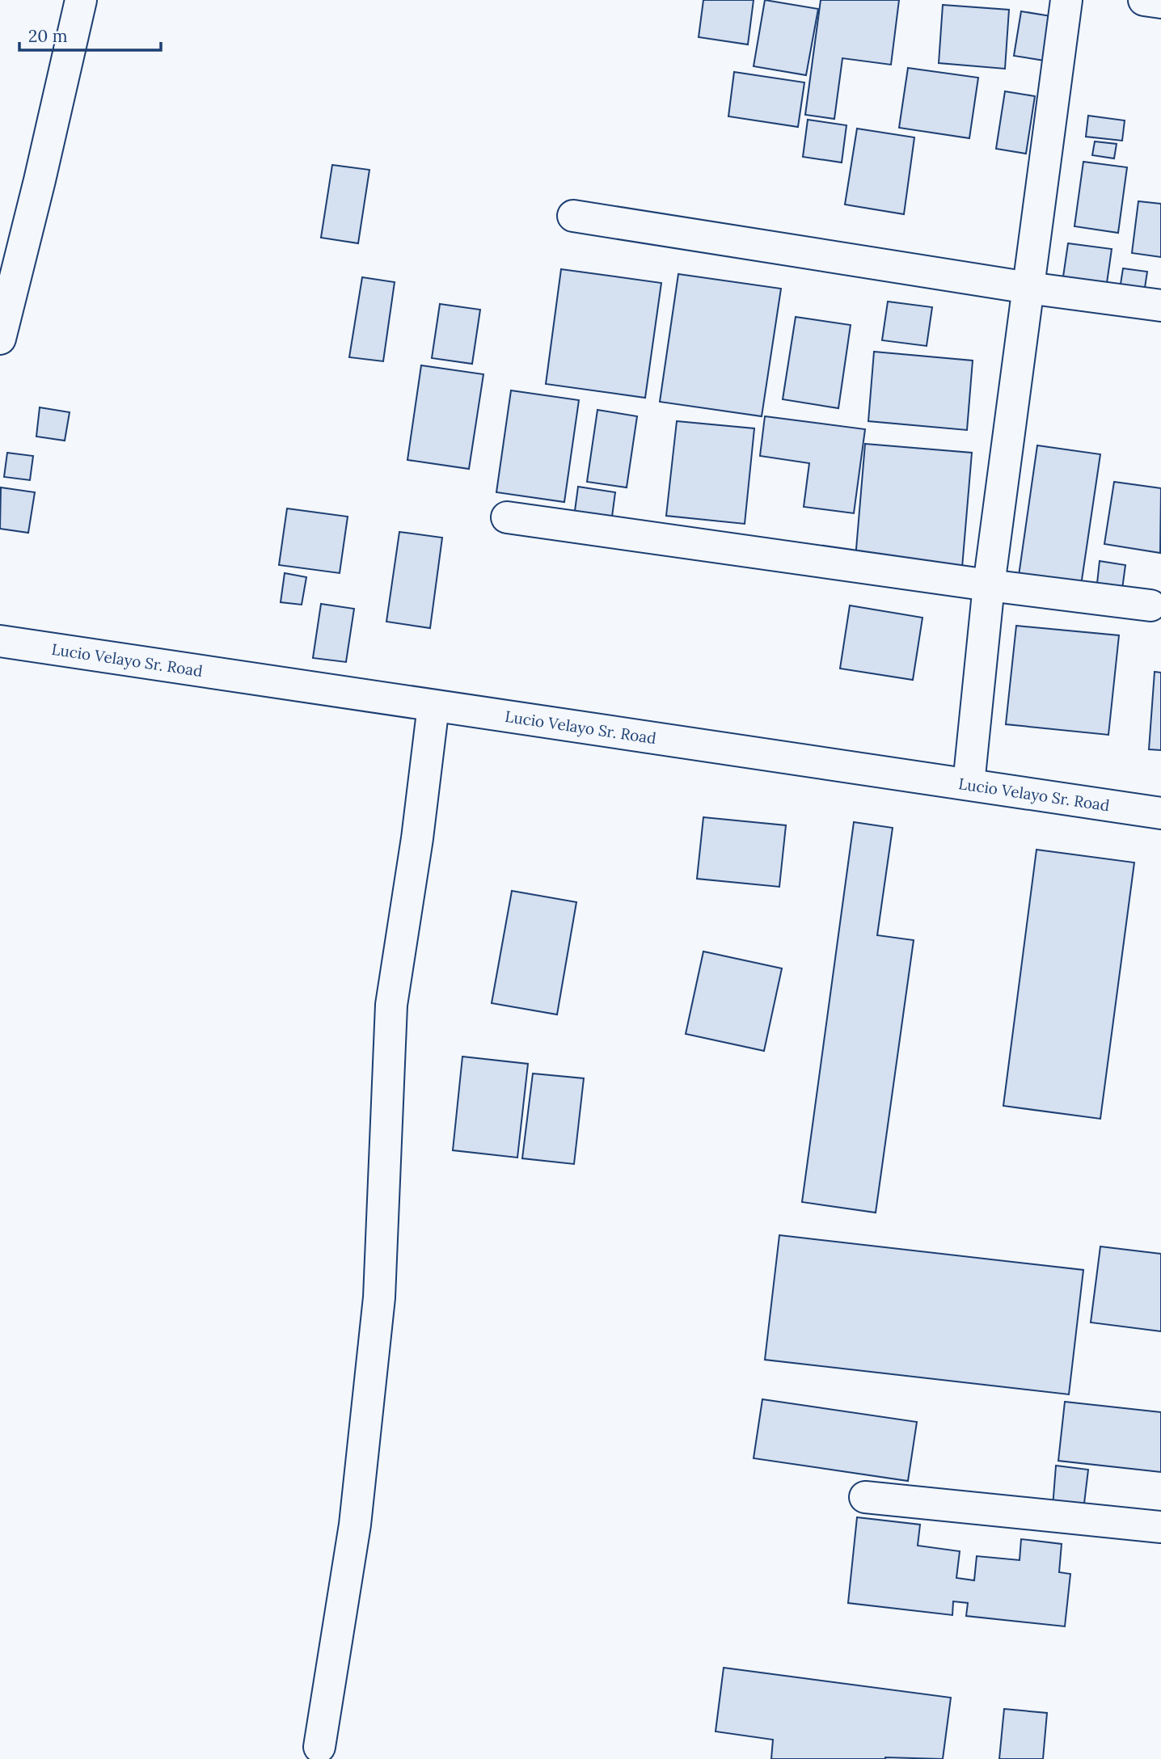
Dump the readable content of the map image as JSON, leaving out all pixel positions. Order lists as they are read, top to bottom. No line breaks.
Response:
{"streets":{"street":["Lucio Velayo Sr. Road"]},"scale_bar":"20 m"}
